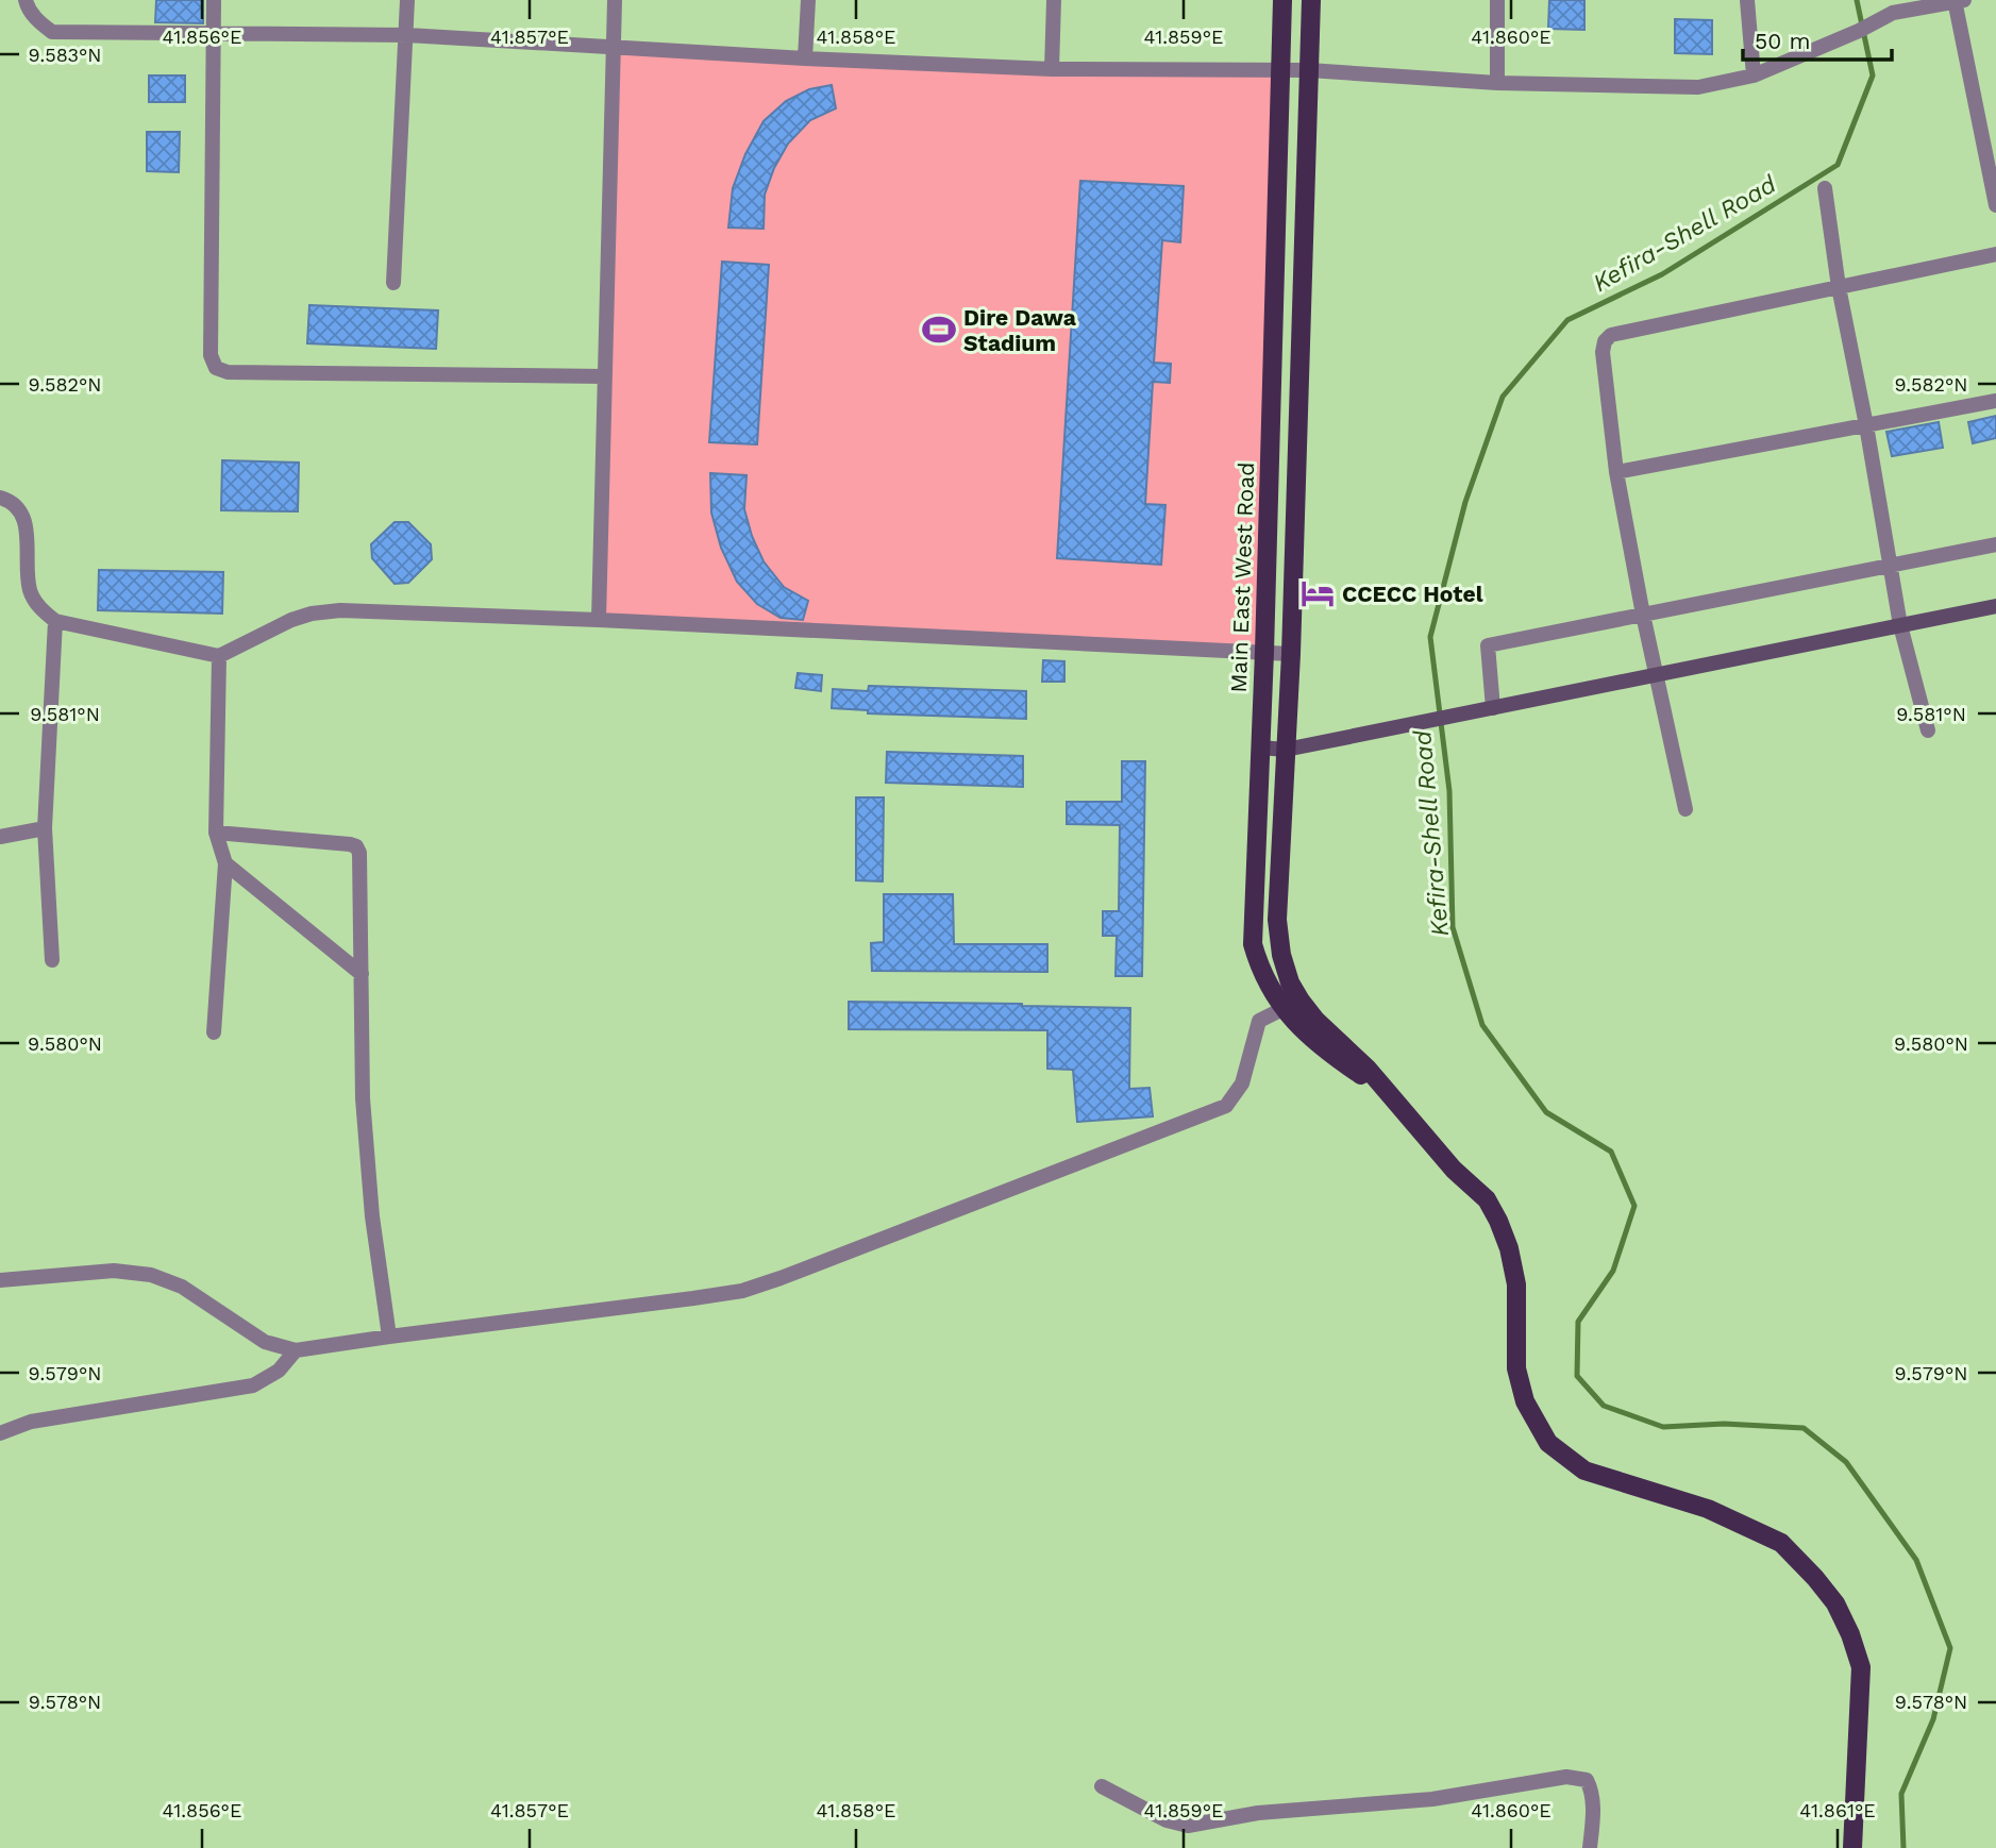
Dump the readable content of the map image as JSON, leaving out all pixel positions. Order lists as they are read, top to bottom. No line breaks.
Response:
{"streets":{"main road":["Main East West Road"]},"water":["Kefira-Shell Road"],"places":{"sports":["Dire Dawa Stadium"],"hotel":["CCECC Hotel"]},"scale_bar":"50 m","coordinates":["41.856°E","41.857°E","41.858°E","41.859°E","41.860°E","9.583°N","9.582°N","9.581°N","9.580°N","9.579°N","9.578°N","41.861°E"]}
